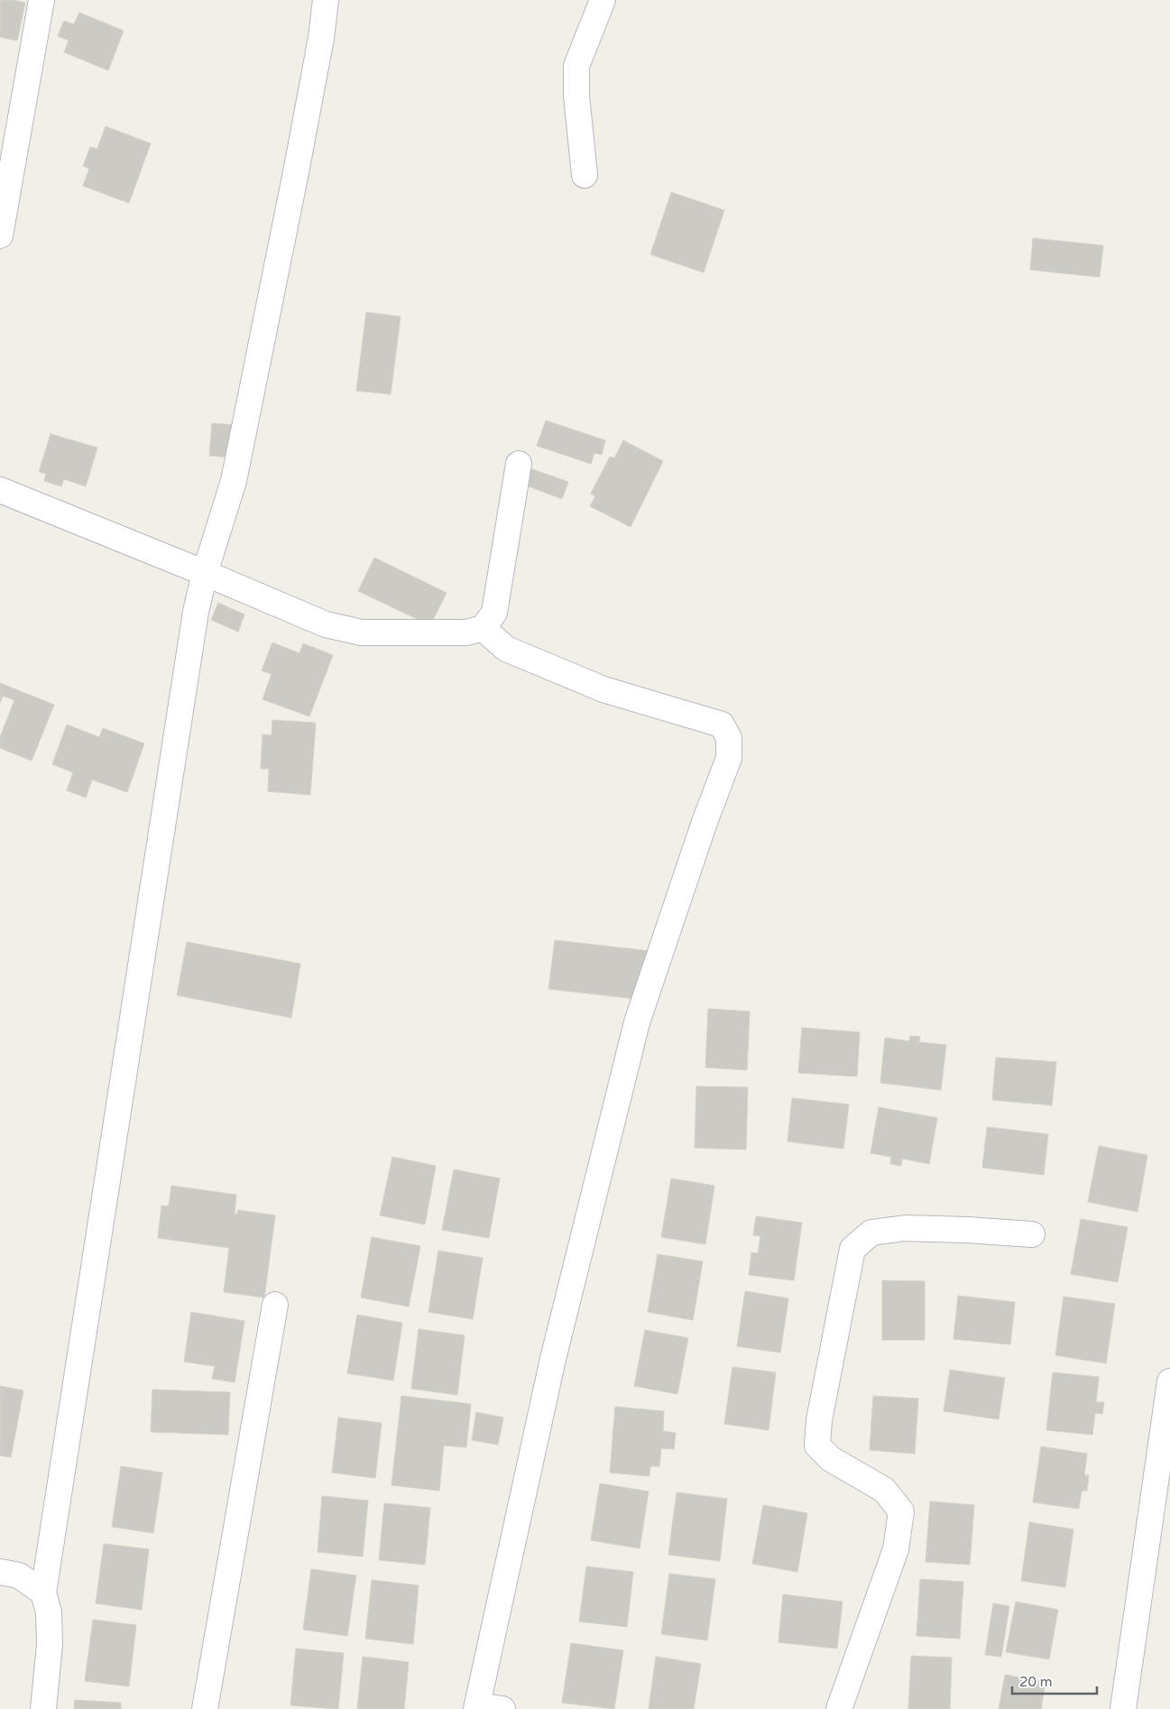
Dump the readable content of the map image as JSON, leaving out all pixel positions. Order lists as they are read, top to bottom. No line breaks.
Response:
{"scale_bar":"20 m"}
